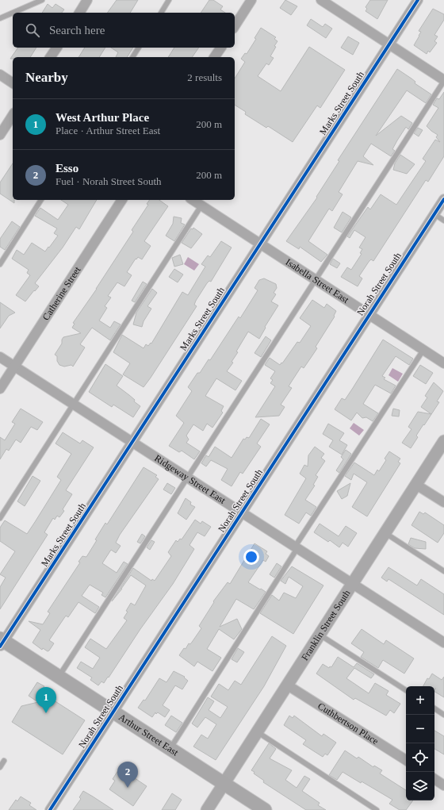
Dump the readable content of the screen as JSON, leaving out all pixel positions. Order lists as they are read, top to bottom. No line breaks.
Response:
{"streets":{"main road":["Arthur Street East"],"street":["Marks Street South","Isabella Street East","Norah Street South","Catherine Street","Ridgeway Street East","Franklin Street South","Cuthbertson Place"]},"crossings":[["Marks Street South","Isabella Street East"],["Marks Street South","Ridgeway Street East"],["Marks Street South","Arthur Street East"],["Isabella Street East","Norah Street South"],["Norah Street South","Ridgeway Street East"],["Norah Street South","Arthur Street East"],["Catherine Street","Ridgeway Street East"],["Ridgeway Street East","Franklin Street South"],["Franklin Street South","Cuthbertson Place"],["Franklin Street South","Arthur Street East"]],"page":{"search":"Search here","heading":["Nearby","2 results"],"list":[{"mark":"1","name":"West Arthur Place","note":"Place · Arthur Street East","value":"200 m"},{"mark":"2","name":"Esso","note":"Fuel · Norah Street South","value":"200 m"}],"map_buttons":["+","−"],"pins":["1","2"]}}
